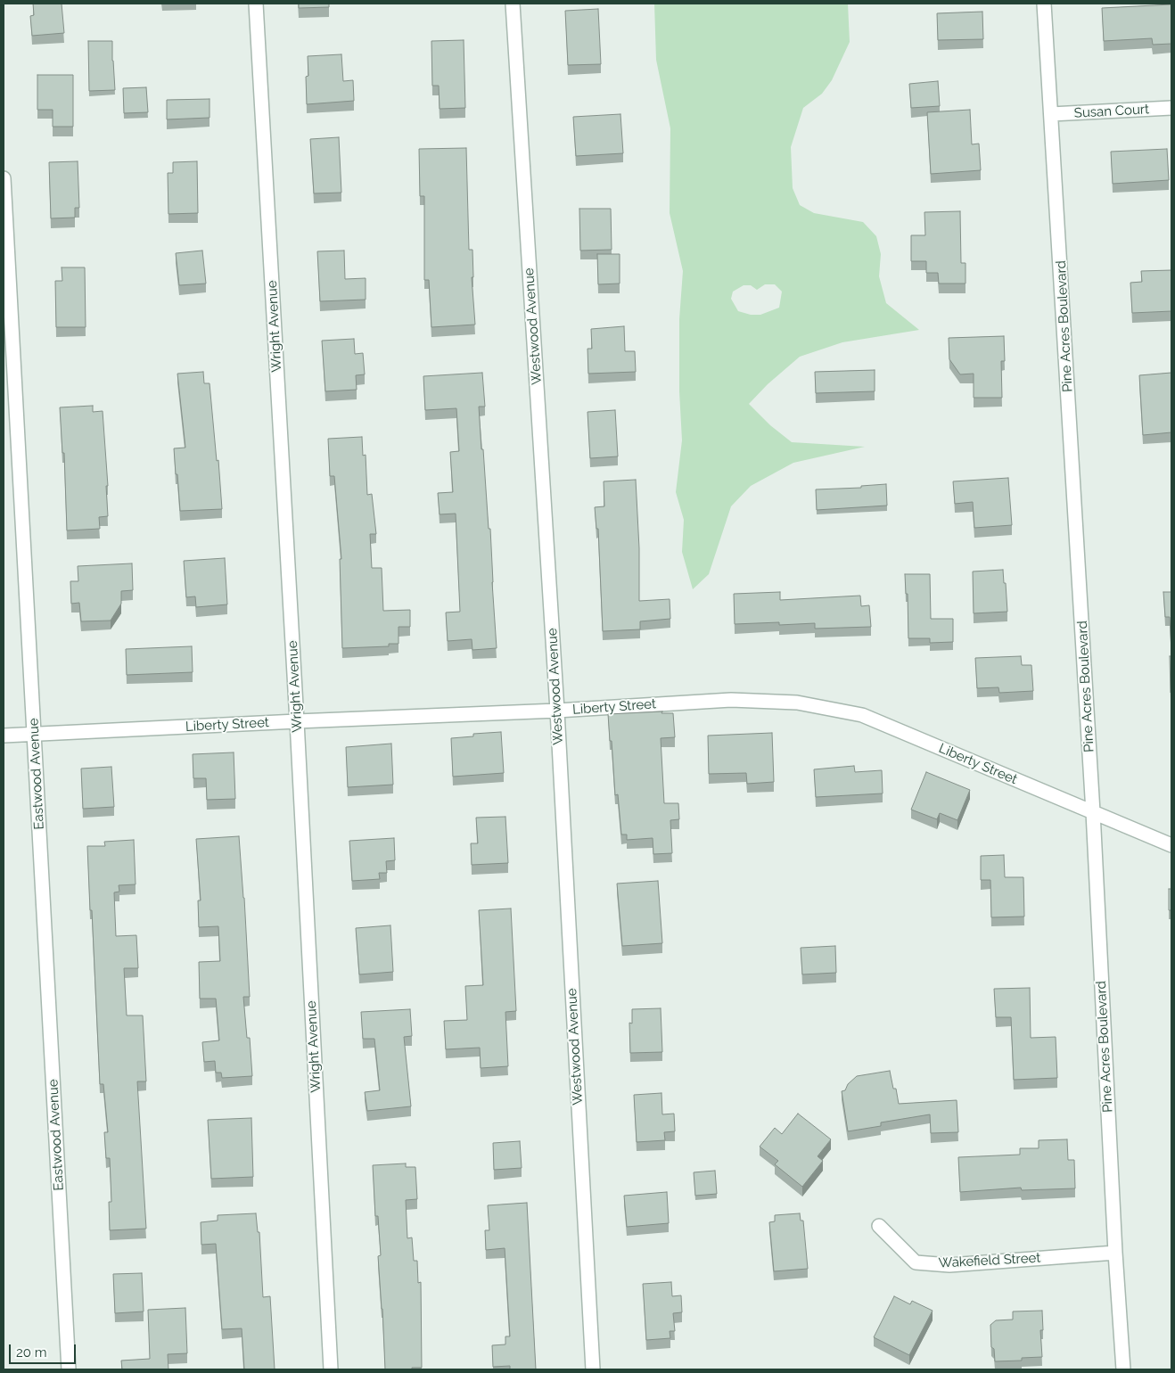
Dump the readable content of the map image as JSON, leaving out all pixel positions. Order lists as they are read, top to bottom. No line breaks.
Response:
{"streets":{"street":["Susan Court","Wright Avenue","Westwood Avenue","Pine Acres Boulevard","Liberty Street","Eastwood Avenue","Wakefield Street"]},"crossings":[["Susan Court","Pine Acres Boulevard"],["Wright Avenue","Liberty Street"],["Westwood Avenue","Liberty Street"],["Pine Acres Boulevard","Liberty Street"],["Pine Acres Boulevard","Wakefield Street"],["Liberty Street","Eastwood Avenue"]],"scale_bar":"20 m"}
